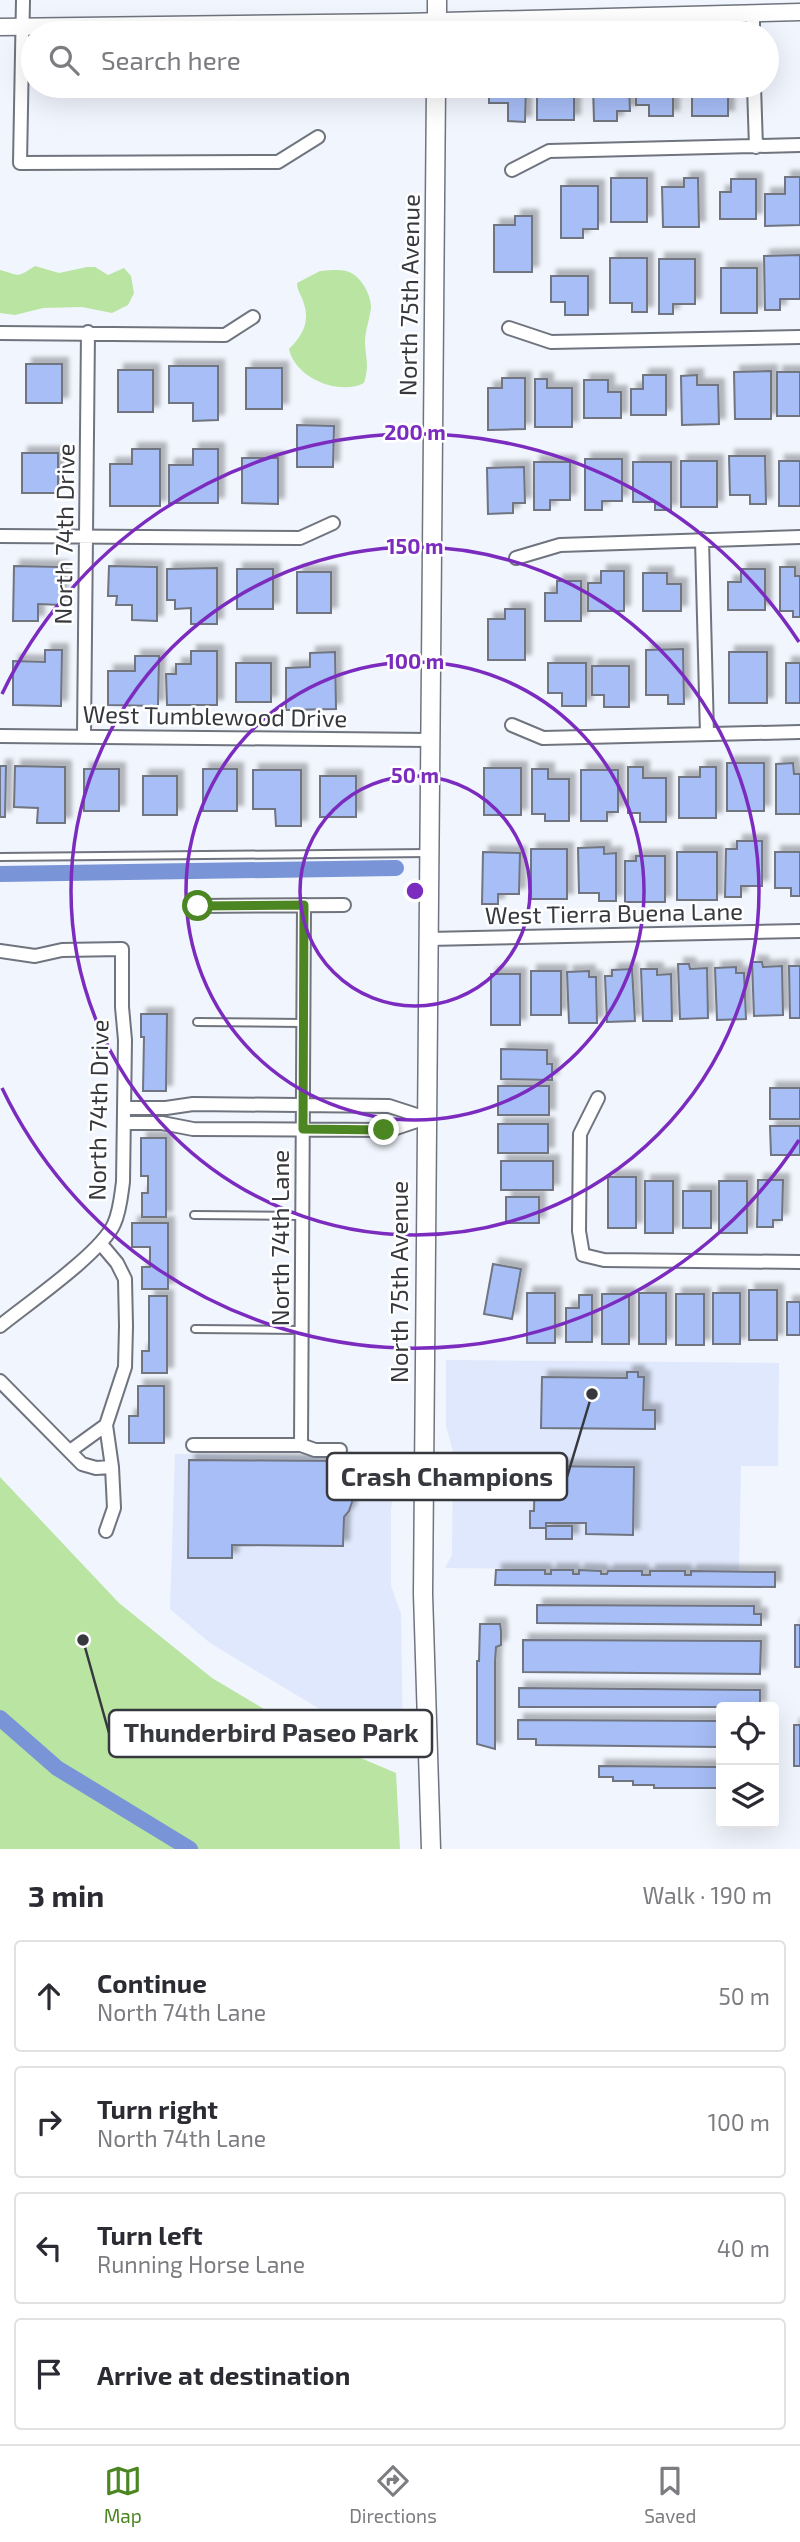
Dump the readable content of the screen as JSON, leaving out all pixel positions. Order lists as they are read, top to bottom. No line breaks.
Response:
{"streets":{"main road":["North 75th Avenue"],"street":["North 74th Drive","West Tumblewood Drive","West Tierra Buena Lane","North 74th Lane"]},"crossings":[["North 75th Avenue","West Tumblewood Drive"],["North 75th Avenue","West Tierra Buena Lane"],["North 74th Drive","West Tumblewood Drive"]],"places":["Crash Champions","Thunderbird Paseo Park"],"page":{"search":"Search here","heading":["3 min","Walk · 190 m"],"list":[["Continue","North 74th Lane","50 m"],["Turn right","North 74th Lane","100 m"],["Turn left","Running Horse Lane","40 m"],"Arrive at destination"],"nav":["Map","Directions","Saved"]},"rings":["200 m","150 m","100 m","50 m"]}
